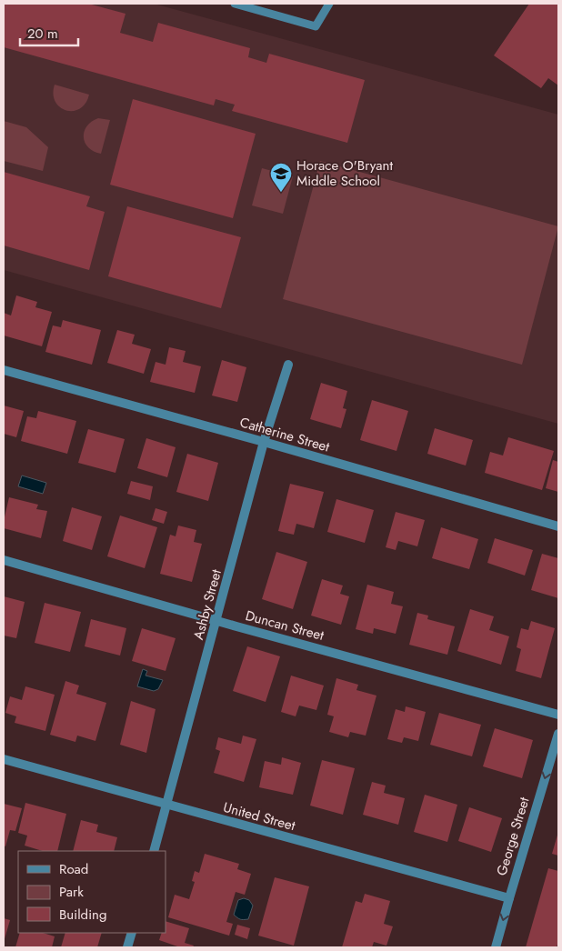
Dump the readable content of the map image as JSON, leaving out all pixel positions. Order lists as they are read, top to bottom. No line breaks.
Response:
{"streets":{"street":["Catherine Street","Ashby Street","Duncan Street","United Street","George Street"]},"crossings":[["Catherine Street","Ashby Street"],["Ashby Street","Duncan Street"],["Ashby Street","United Street"],["United Street","George Street"]],"one_way":["George Street"],"places":{"school or university":["Horace O'Bryant Middle School"]},"legend":["Road","Park","Building"],"scale_bar":"20 m"}
